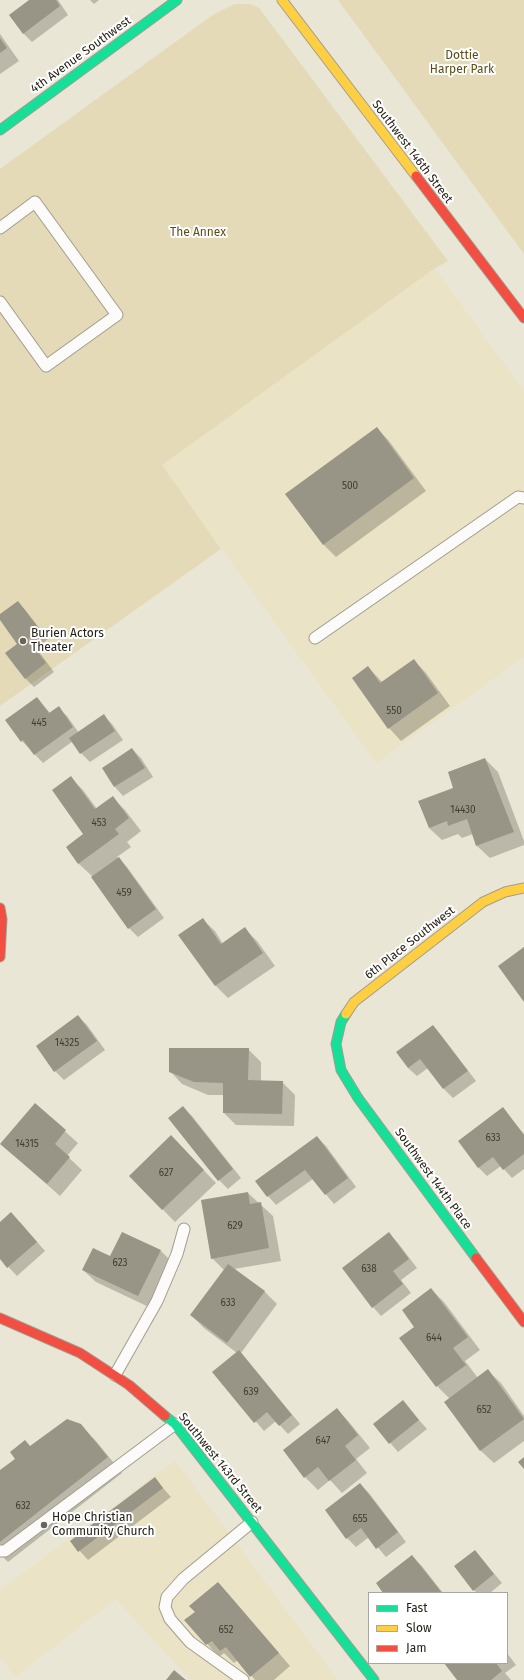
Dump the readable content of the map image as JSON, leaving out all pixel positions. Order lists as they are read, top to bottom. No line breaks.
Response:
{"streets":{"street":["4th Avenue Southwest","Southwest 146th Street","6th Place Southwest","Southwest 144th Place","Southwest 143rd Street"]},"crossings":[["6th Place Southwest","Southwest 144th Place"]],"parks":["Dottie Harper Park","The Annex"],"places":["Burien Actors Theater","Hope Christian Community Church"],"house_numbers":["500","550","445","14430","453","459","14325","633","14315","627","629","623","638","633","644","639","652","647","632","655","652"],"legend":["Fast","Slow","Jam"]}
